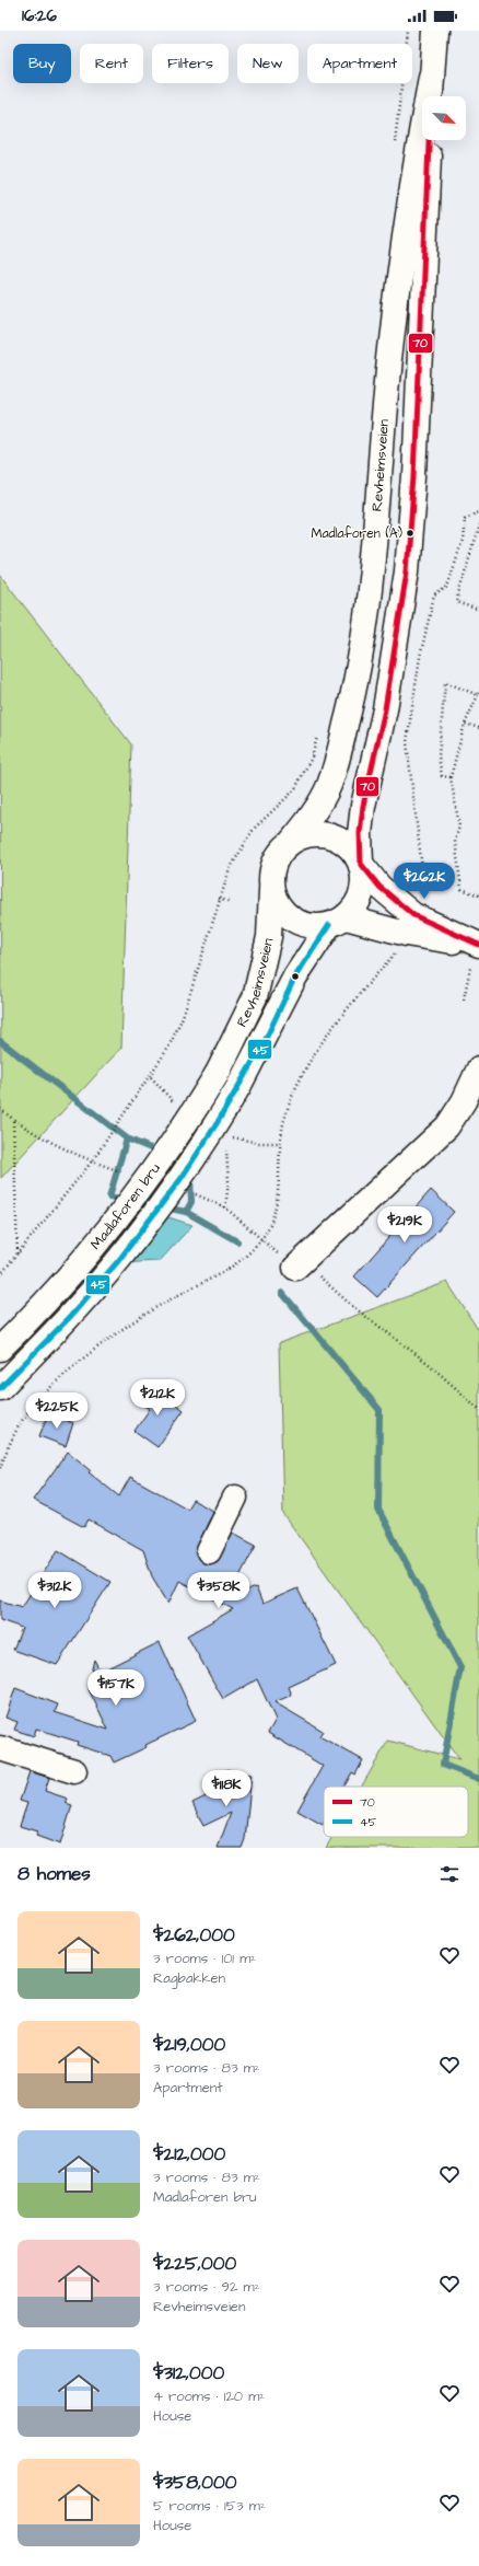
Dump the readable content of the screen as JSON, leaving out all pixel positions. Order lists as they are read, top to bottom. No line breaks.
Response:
{"streets":{"main road":["Revheimsveien","Madlaforen bru"]},"crossings":[["Revheimsveien","Madlaforen bru"]],"places":["Madlaforen (A)"],"lines":["transit line 70","transit line 45"],"legend":["70","45"],"north":"bottom right","page":{"status":"16:26","chip":["Buy","Rent","Filters","New","Apartment"],"price":["$262K","$219K","$212K","$225K","$312K","$358K","$157K","$118K"],"heading":"8 homes","list":[{"name":"$262,000","note":"3 rooms · 101 m² · Ragbakken"},{"name":"$219,000","note":"3 rooms · 83 m² · Apartment"},{"name":"$212,000","note":"3 rooms · 83 m² · Madlaforen bru"},{"name":"$225,000","note":"3 rooms · 92 m² · Revheimsveien"},{"name":"$312,000","note":"4 rooms · 120 m² · House"},{"name":"$358,000","note":"5 rooms · 153 m² · House"}]}}
